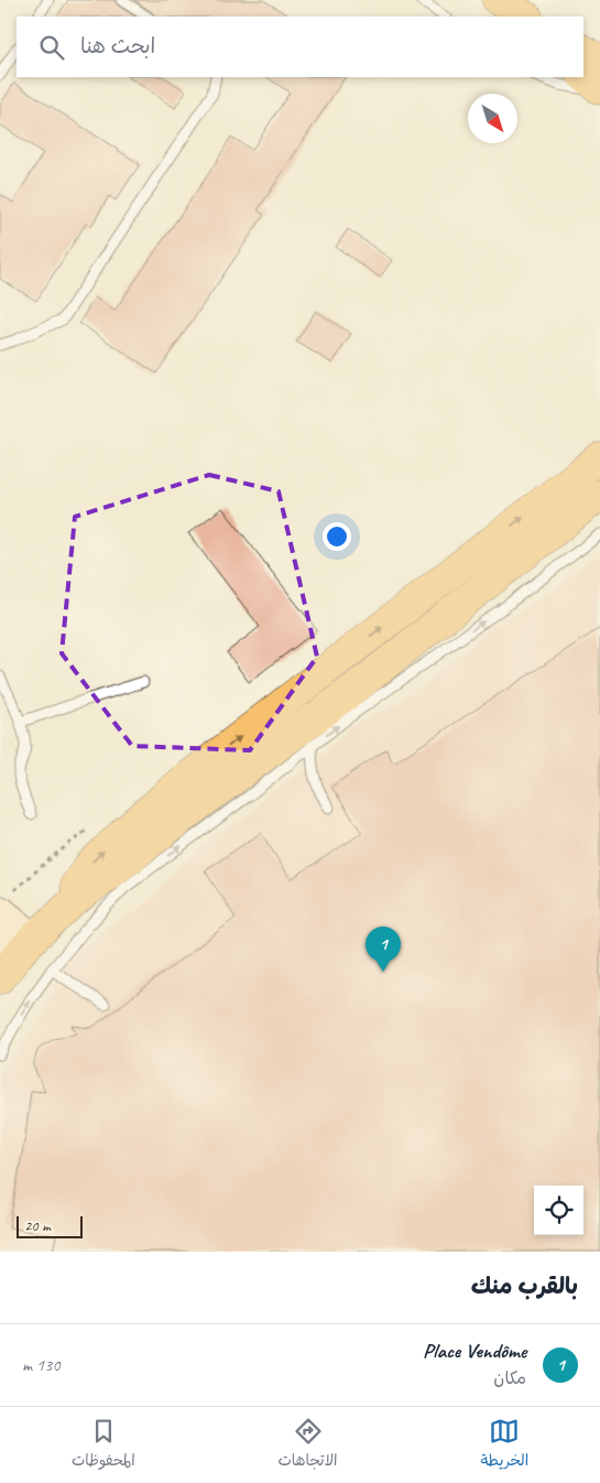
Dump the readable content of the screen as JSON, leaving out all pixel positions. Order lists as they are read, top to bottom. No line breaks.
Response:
{"scale_bar":"20 m","north":"bottom right","page":{"search":"ابحث هنا","pins":"1","scale":"20 m","heading":"بالقرب منك","list":[{"mark":"1","name":"Place Vendôme","note":"مكان","value":"130 m"}],"nav":["الخريطة","الاتجاهات","المحفوظات"]}}
